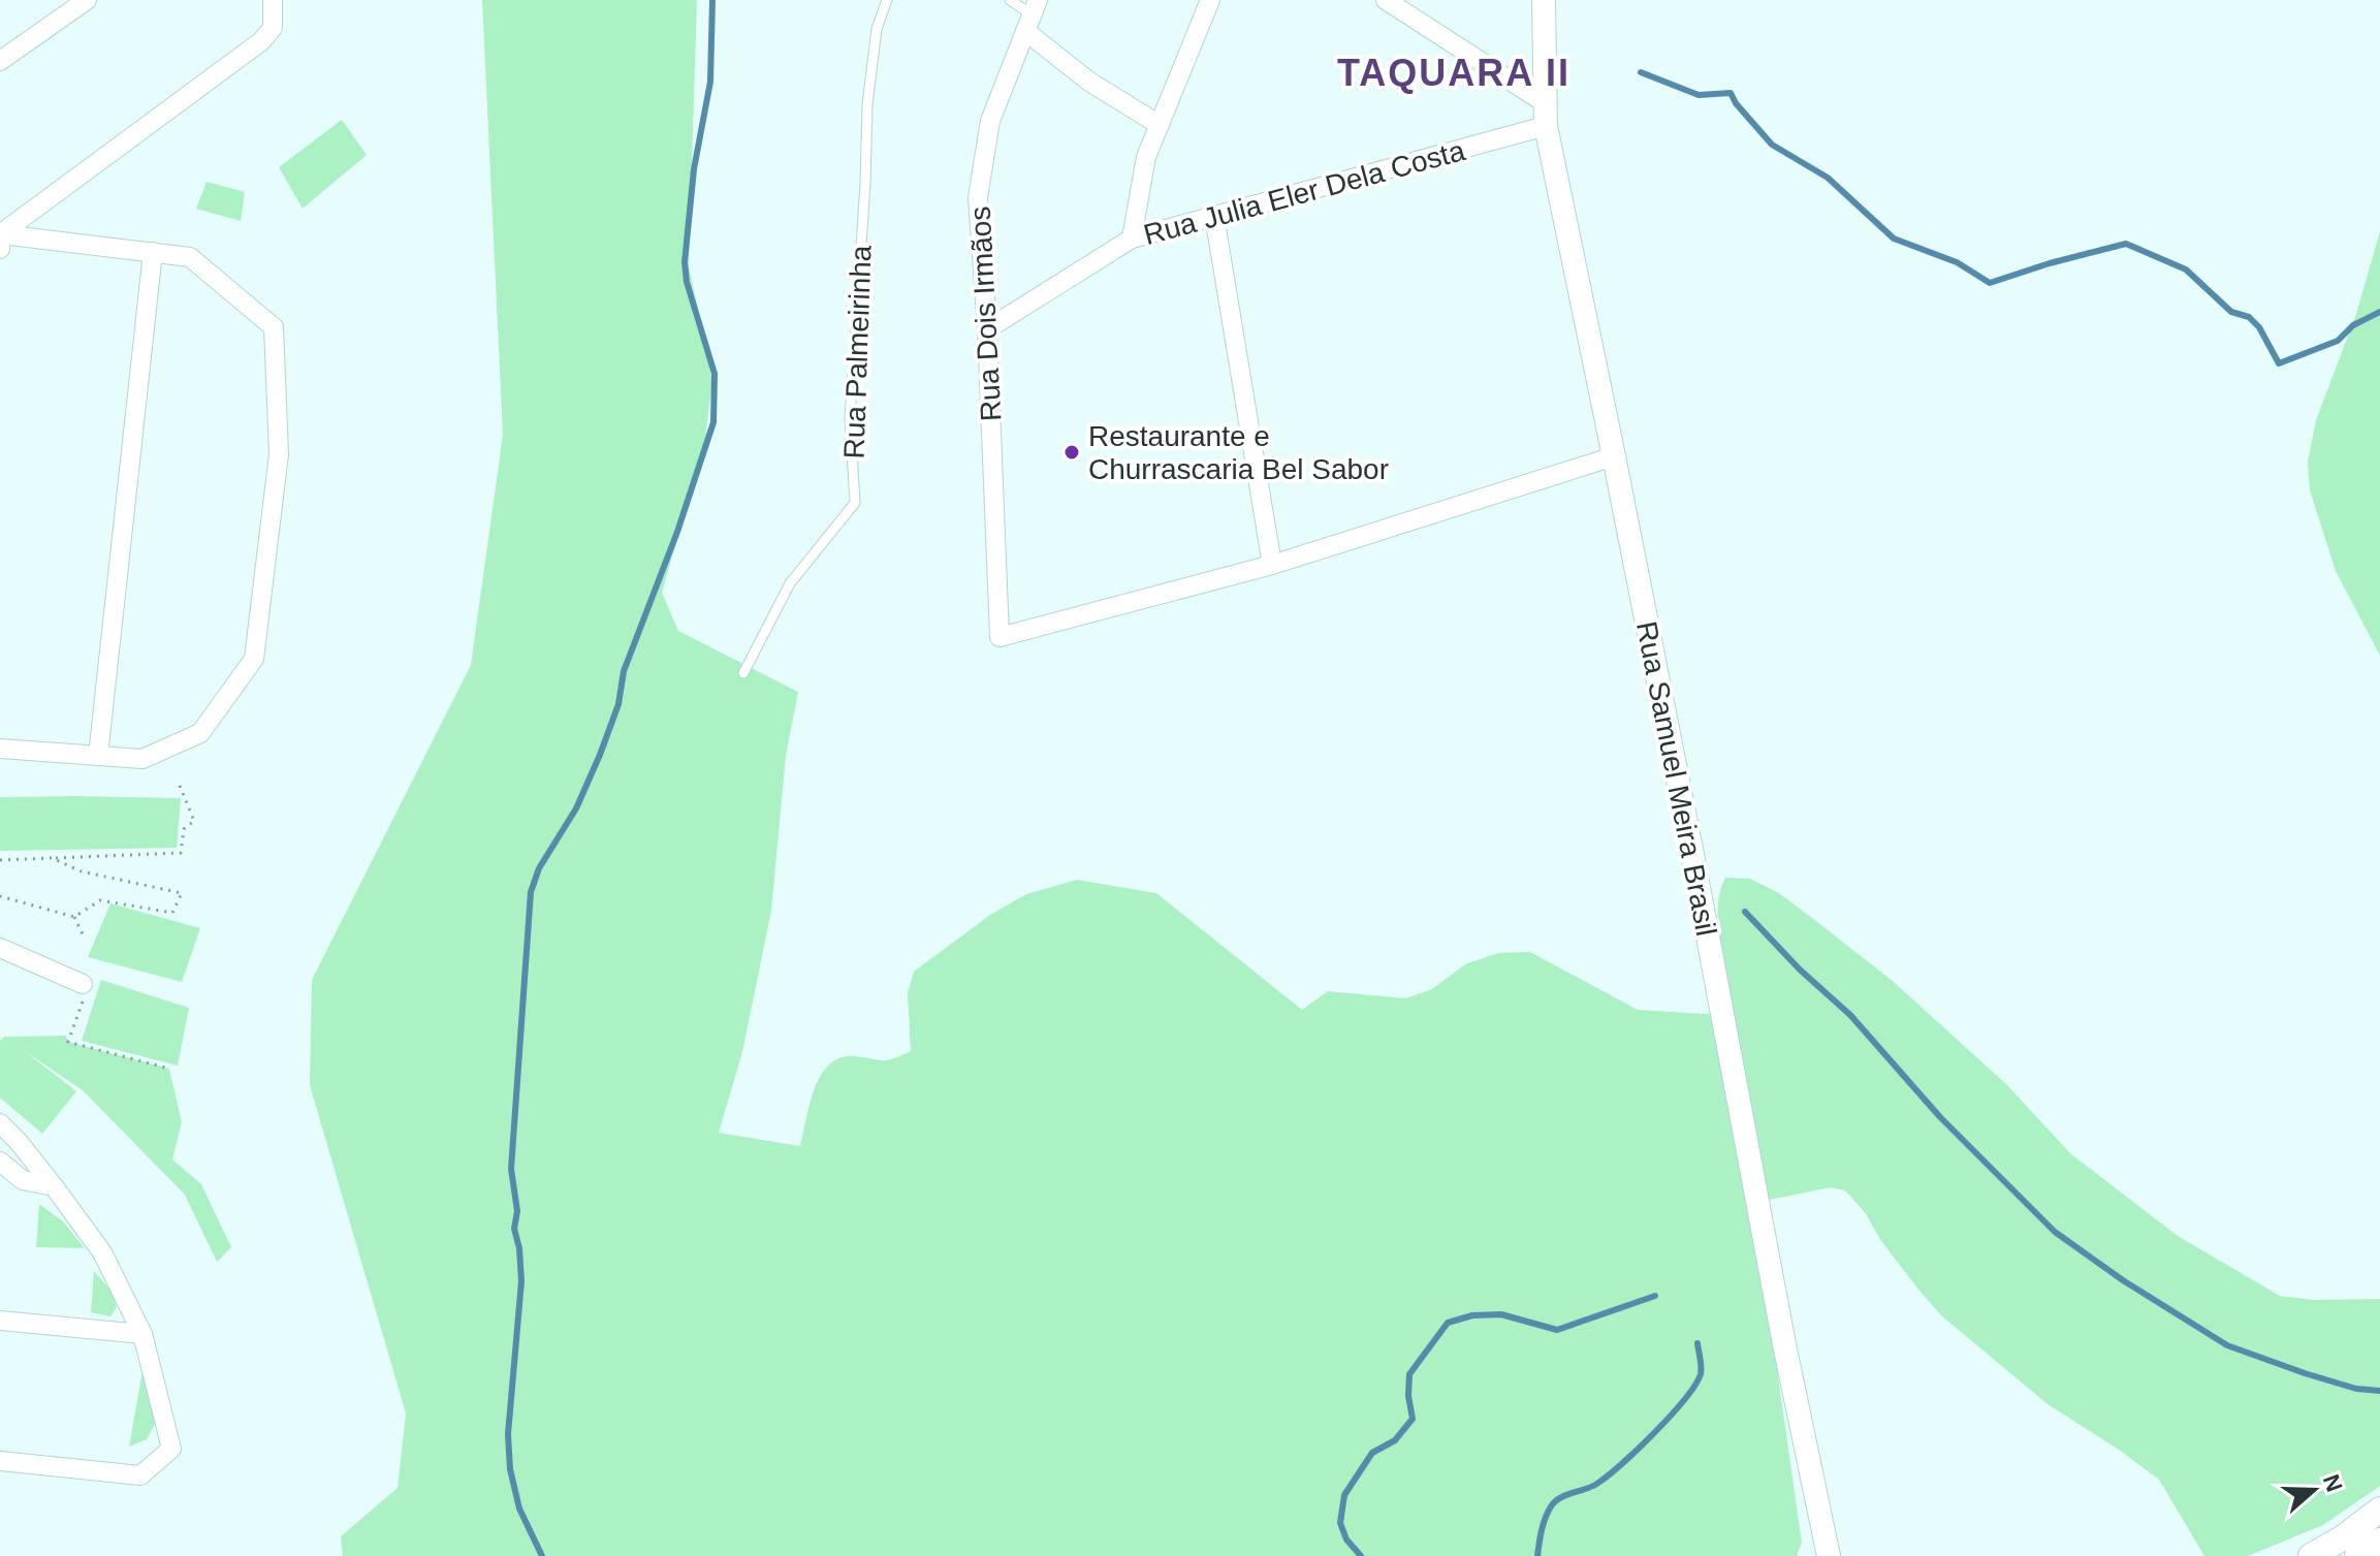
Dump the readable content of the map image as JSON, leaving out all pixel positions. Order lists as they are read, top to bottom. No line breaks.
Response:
{"streets":{"street":["Rua Julia Eler Dela Costa","Rua Dois Irmãos","Rua Samuel Meira Brasil"],"lane":["Rua Palmeirinha"]},"crossings":[["Rua Julia Eler Dela Costa","Rua Dois Irmãos"],["Rua Julia Eler Dela Costa","Rua Samuel Meira Brasil"]],"districts":["TAQUARA II"],"places":["Restaurante e Churrascaria Bel Sabor"],"north":"right"}
